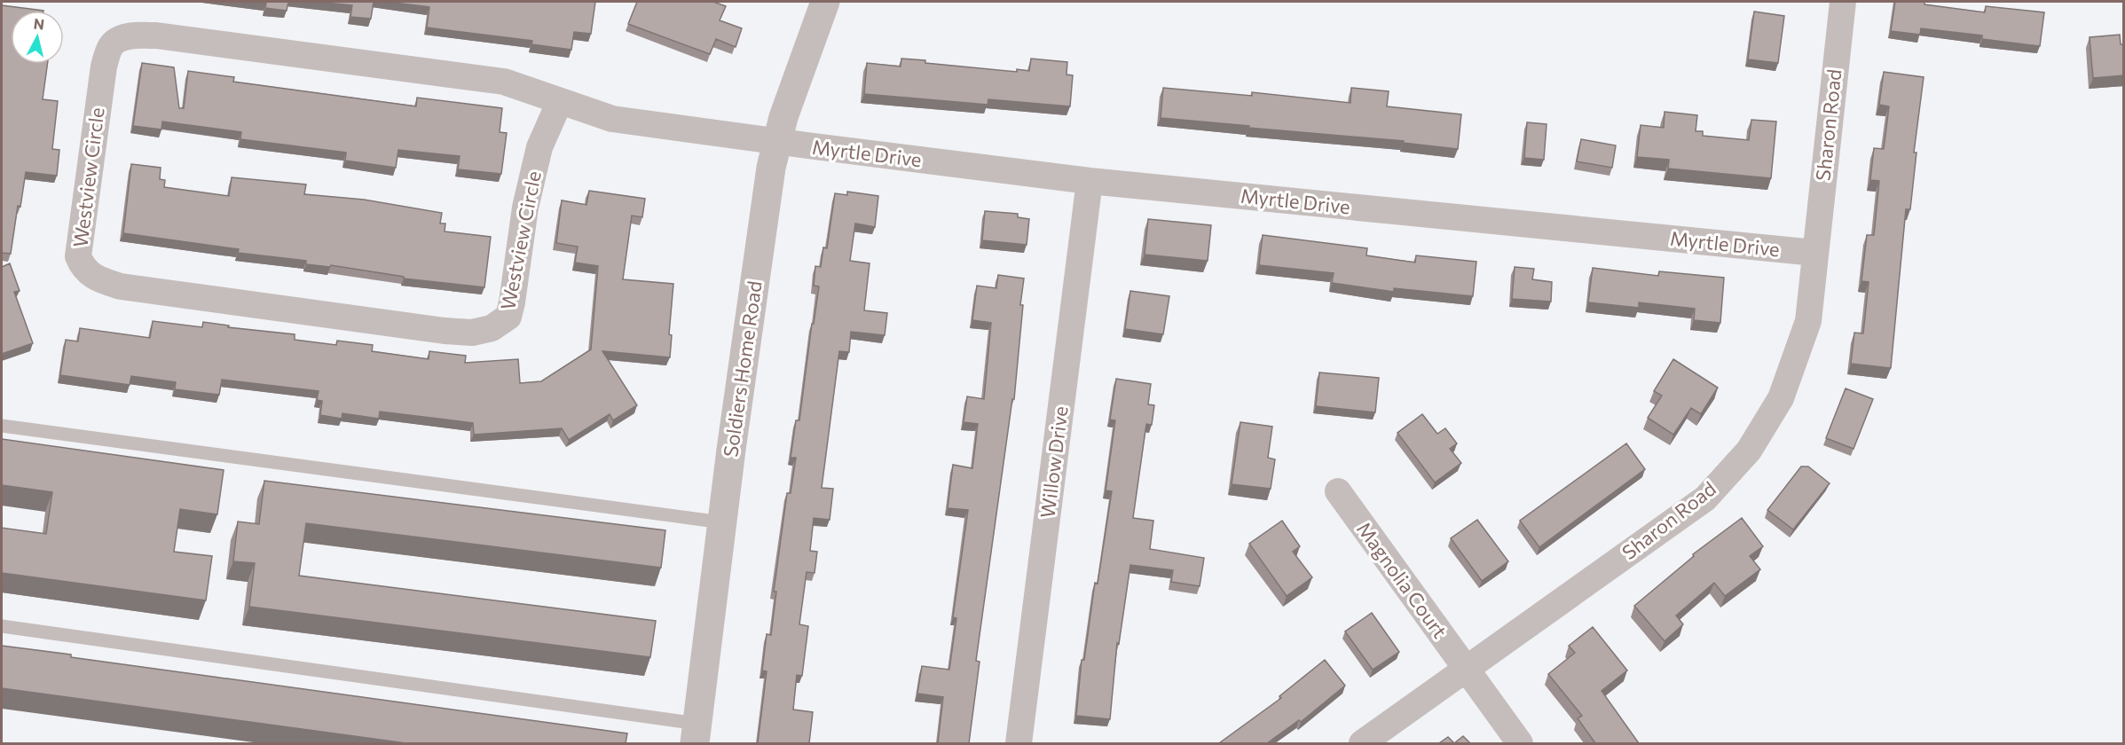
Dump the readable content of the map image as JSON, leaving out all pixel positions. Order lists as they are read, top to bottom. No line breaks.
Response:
{"streets":{"street":["Sharon Road","Myrtle Drive","Westview Circle","Soldiers Home Road","Willow Drive","Magnolia Court"]},"crossings":[["Sharon Road","Myrtle Drive"],["Sharon Road","Magnolia Court"],["Myrtle Drive","Westview Circle"],["Myrtle Drive","Soldiers Home Road"],["Myrtle Drive","Willow Drive"],["Westview Circle","Soldiers Home Road"]],"north":"top"}
